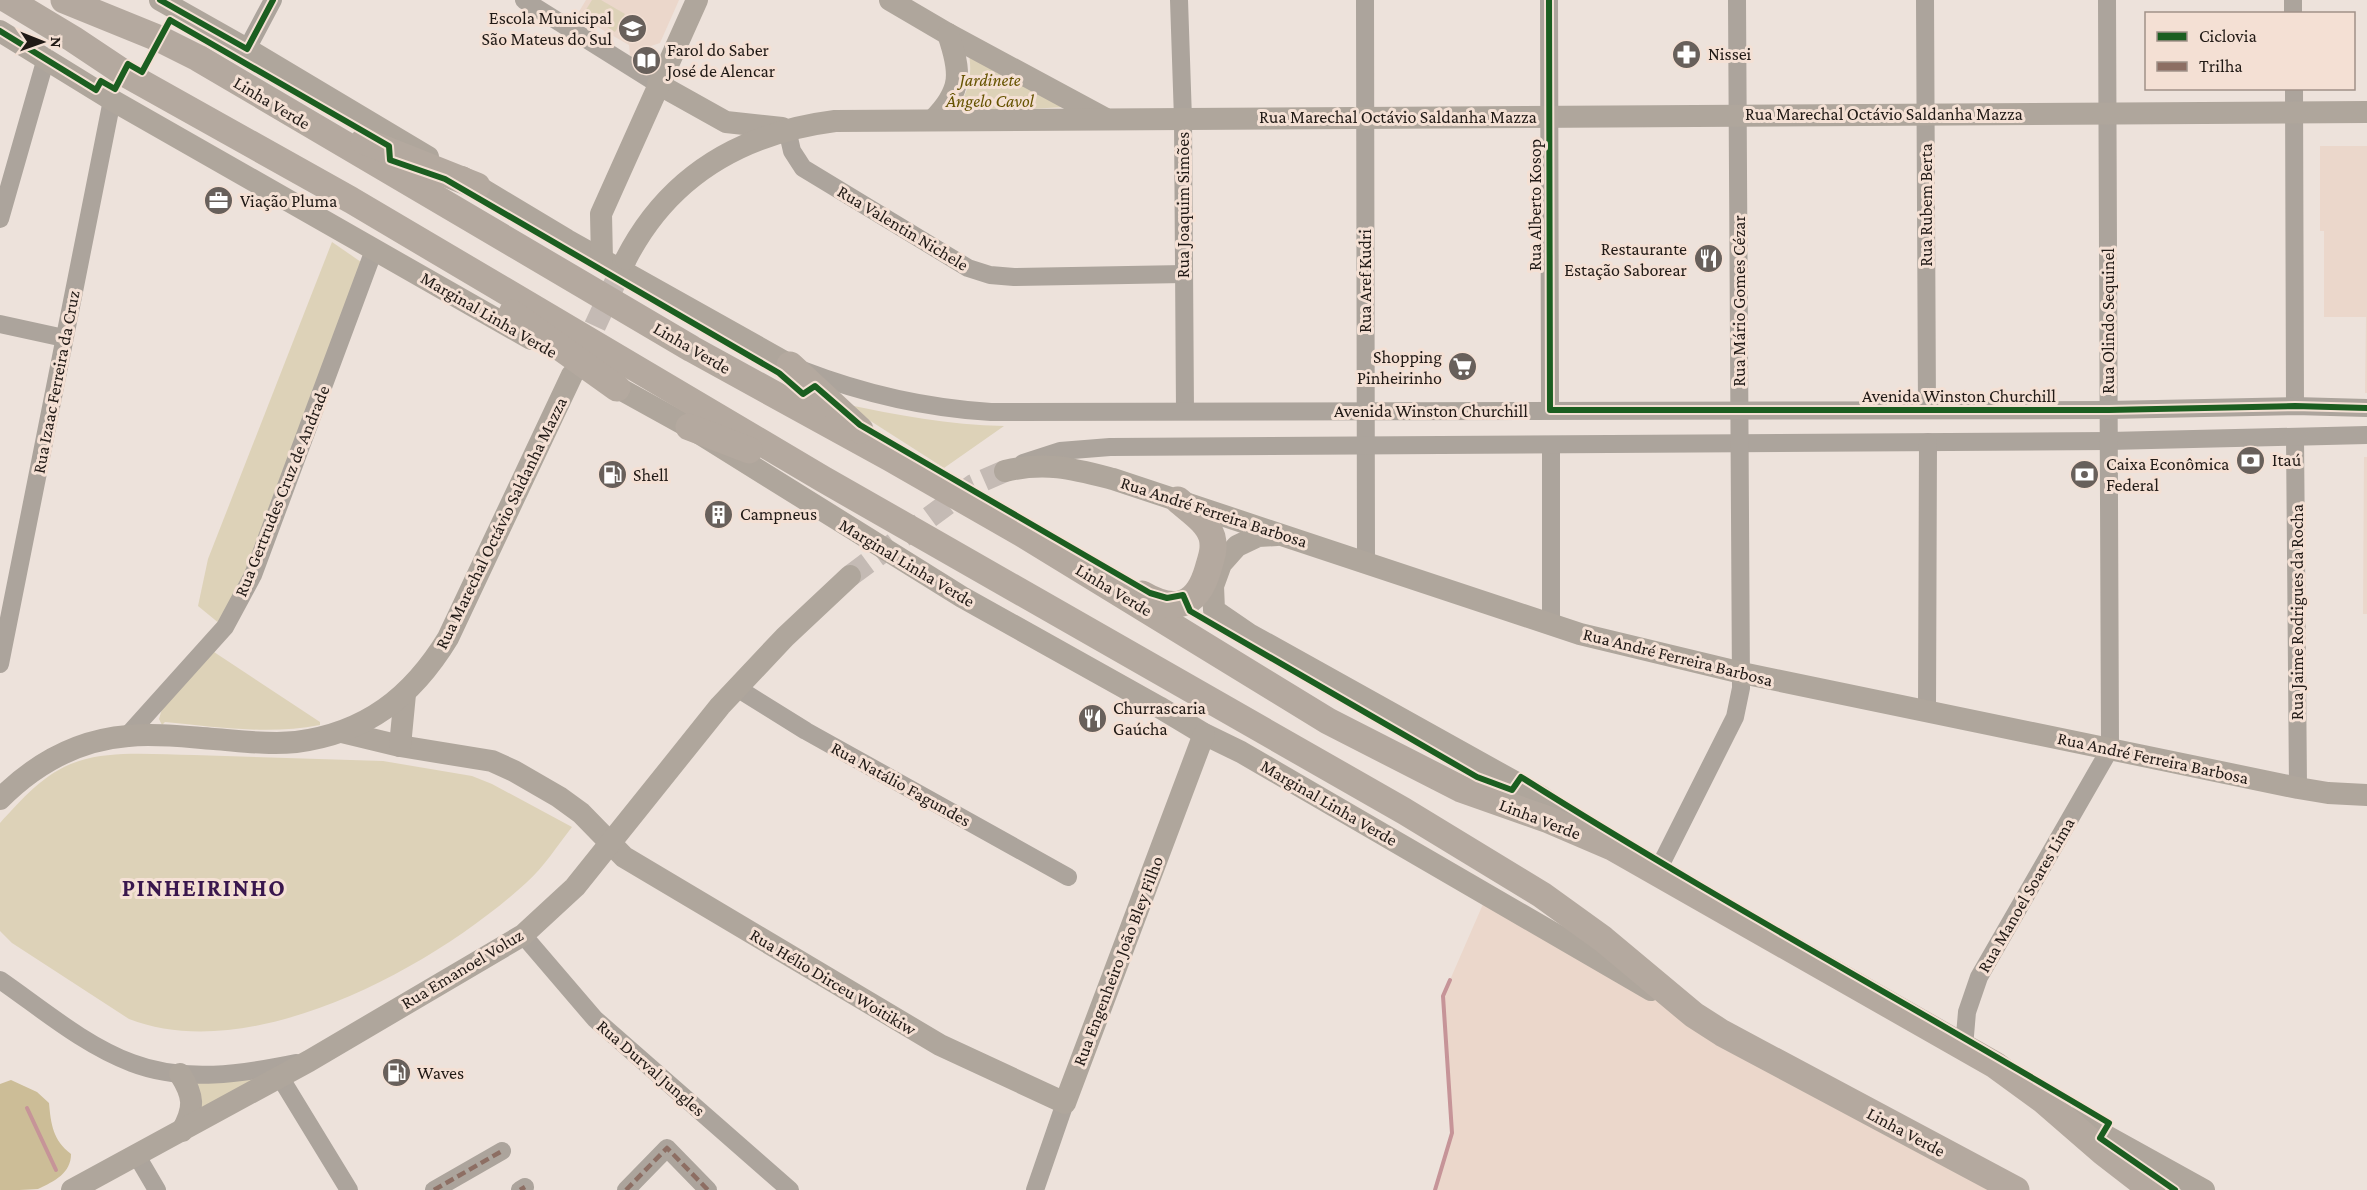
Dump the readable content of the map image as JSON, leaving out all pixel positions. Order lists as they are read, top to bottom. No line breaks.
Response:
{"streets":{"highway":["Linha Verde"],"main road":["Rua Marechal Octávio Saldanha Mazza","Marginal Linha Verde","Rua André Ferreira Barbosa","Rua Engenheiro João Bley Filho","Rua Emanoel Voluz","Rua Hélio Dirceu Woitikiw"],"street":["Rua Joaquim Simões","Rua Alberto Kosop","Rua Rubem Berta","Rua Valentin Nichele","Rua Aref Kudri","Rua Mário Gomes Cézar","Rua Olindo Sequinel","Rua Izaac Ferreira da Cruz","Avenida Winston Churchill","Rua Gertrudes Cruz de Andrade","Rua Jaime Rodrigues da Rocha","Rua Natálio Fagundes","Rua Manoel Soares Lima","Rua Durval Jungles"]},"crossings":[["Linha Verde","Rua Mário Gomes Cézar"],["Linha Verde","Marginal Linha Verde"],["Linha Verde","Rua Manoel Soares Lima"],["Rua Marechal Octávio Saldanha Mazza","Rua Joaquim Simões"],["Rua Marechal Octávio Saldanha Mazza","Rua Alberto Kosop"],["Rua Marechal Octávio Saldanha Mazza","Rua Rubem Berta"],["Rua Marechal Octávio Saldanha Mazza","Rua Valentin Nichele"],["Rua Marechal Octávio Saldanha Mazza","Rua Aref Kudri"],["Rua Marechal Octávio Saldanha Mazza","Rua Mário Gomes Cézar"],["Rua Marechal Octávio Saldanha Mazza","Rua Olindo Sequinel"],["Rua Marechal Octávio Saldanha Mazza","Rua Gertrudes Cruz de Andrade"],["Rua Marechal Octávio Saldanha Mazza","Rua Hélio Dirceu Woitikiw"],["Rua Joaquim Simões","Rua Valentin Nichele"],["Rua Joaquim Simões","Avenida Winston Churchill"],["Rua Alberto Kosop","Avenida Winston Churchill"],["Rua Rubem Berta","Avenida Winston Churchill"],["Rua Aref Kudri","Avenida Winston Churchill"],["Rua Aref Kudri","Rua André Ferreira Barbosa"],["Rua Mário Gomes Cézar","Avenida Winston Churchill"],["Rua Mário Gomes Cézar","Rua André Ferreira Barbosa"],["Marginal Linha Verde","Rua Izaac Ferreira da Cruz"],["Marginal Linha Verde","Rua Gertrudes Cruz de Andrade"],["Marginal Linha Verde","Rua Engenheiro João Bley Filho"],["Rua Olindo Sequinel","Avenida Winston Churchill"],["Rua Olindo Sequinel","Rua André Ferreira Barbosa"],["Rua Olindo Sequinel","Rua Manoel Soares Lima"],["Avenida Winston Churchill","Rua André Ferreira Barbosa"],["Avenida Winston Churchill","Rua Jaime Rodrigues da Rocha"],["Rua André Ferreira Barbosa","Rua Jaime Rodrigues da Rocha"],["Rua André Ferreira Barbosa","Rua Manoel Soares Lima"],["Rua Natálio Fagundes","Rua Emanoel Voluz"],["Rua Engenheiro João Bley Filho","Rua Hélio Dirceu Woitikiw"],["Rua Emanoel Voluz","Rua Hélio Dirceu Woitikiw"],["Rua Emanoel Voluz","Rua Durval Jungles"]],"districts":["PINHEIRINHO"],"parks":["Jardinete Ângelo Cavol"],"places":{"school or university":["Escola Municipal São Mateus do Sul"],"pharmacy":["Nissei"],"library":["Farol do Saber José de Alencar"],"office":["Viação Pluma"],"restaurant":["Restaurante Estação Saborear","Churrascaria Gaúcha"],"supermarket":["Shopping Pinheirinho"],"bank":["Itaú","Caixa Econômica Federal"],"fuel station":["Shell","Waves"],"building":["Campneus"]},"legend":["Ciclovia","Trilha"],"north":"right"}
